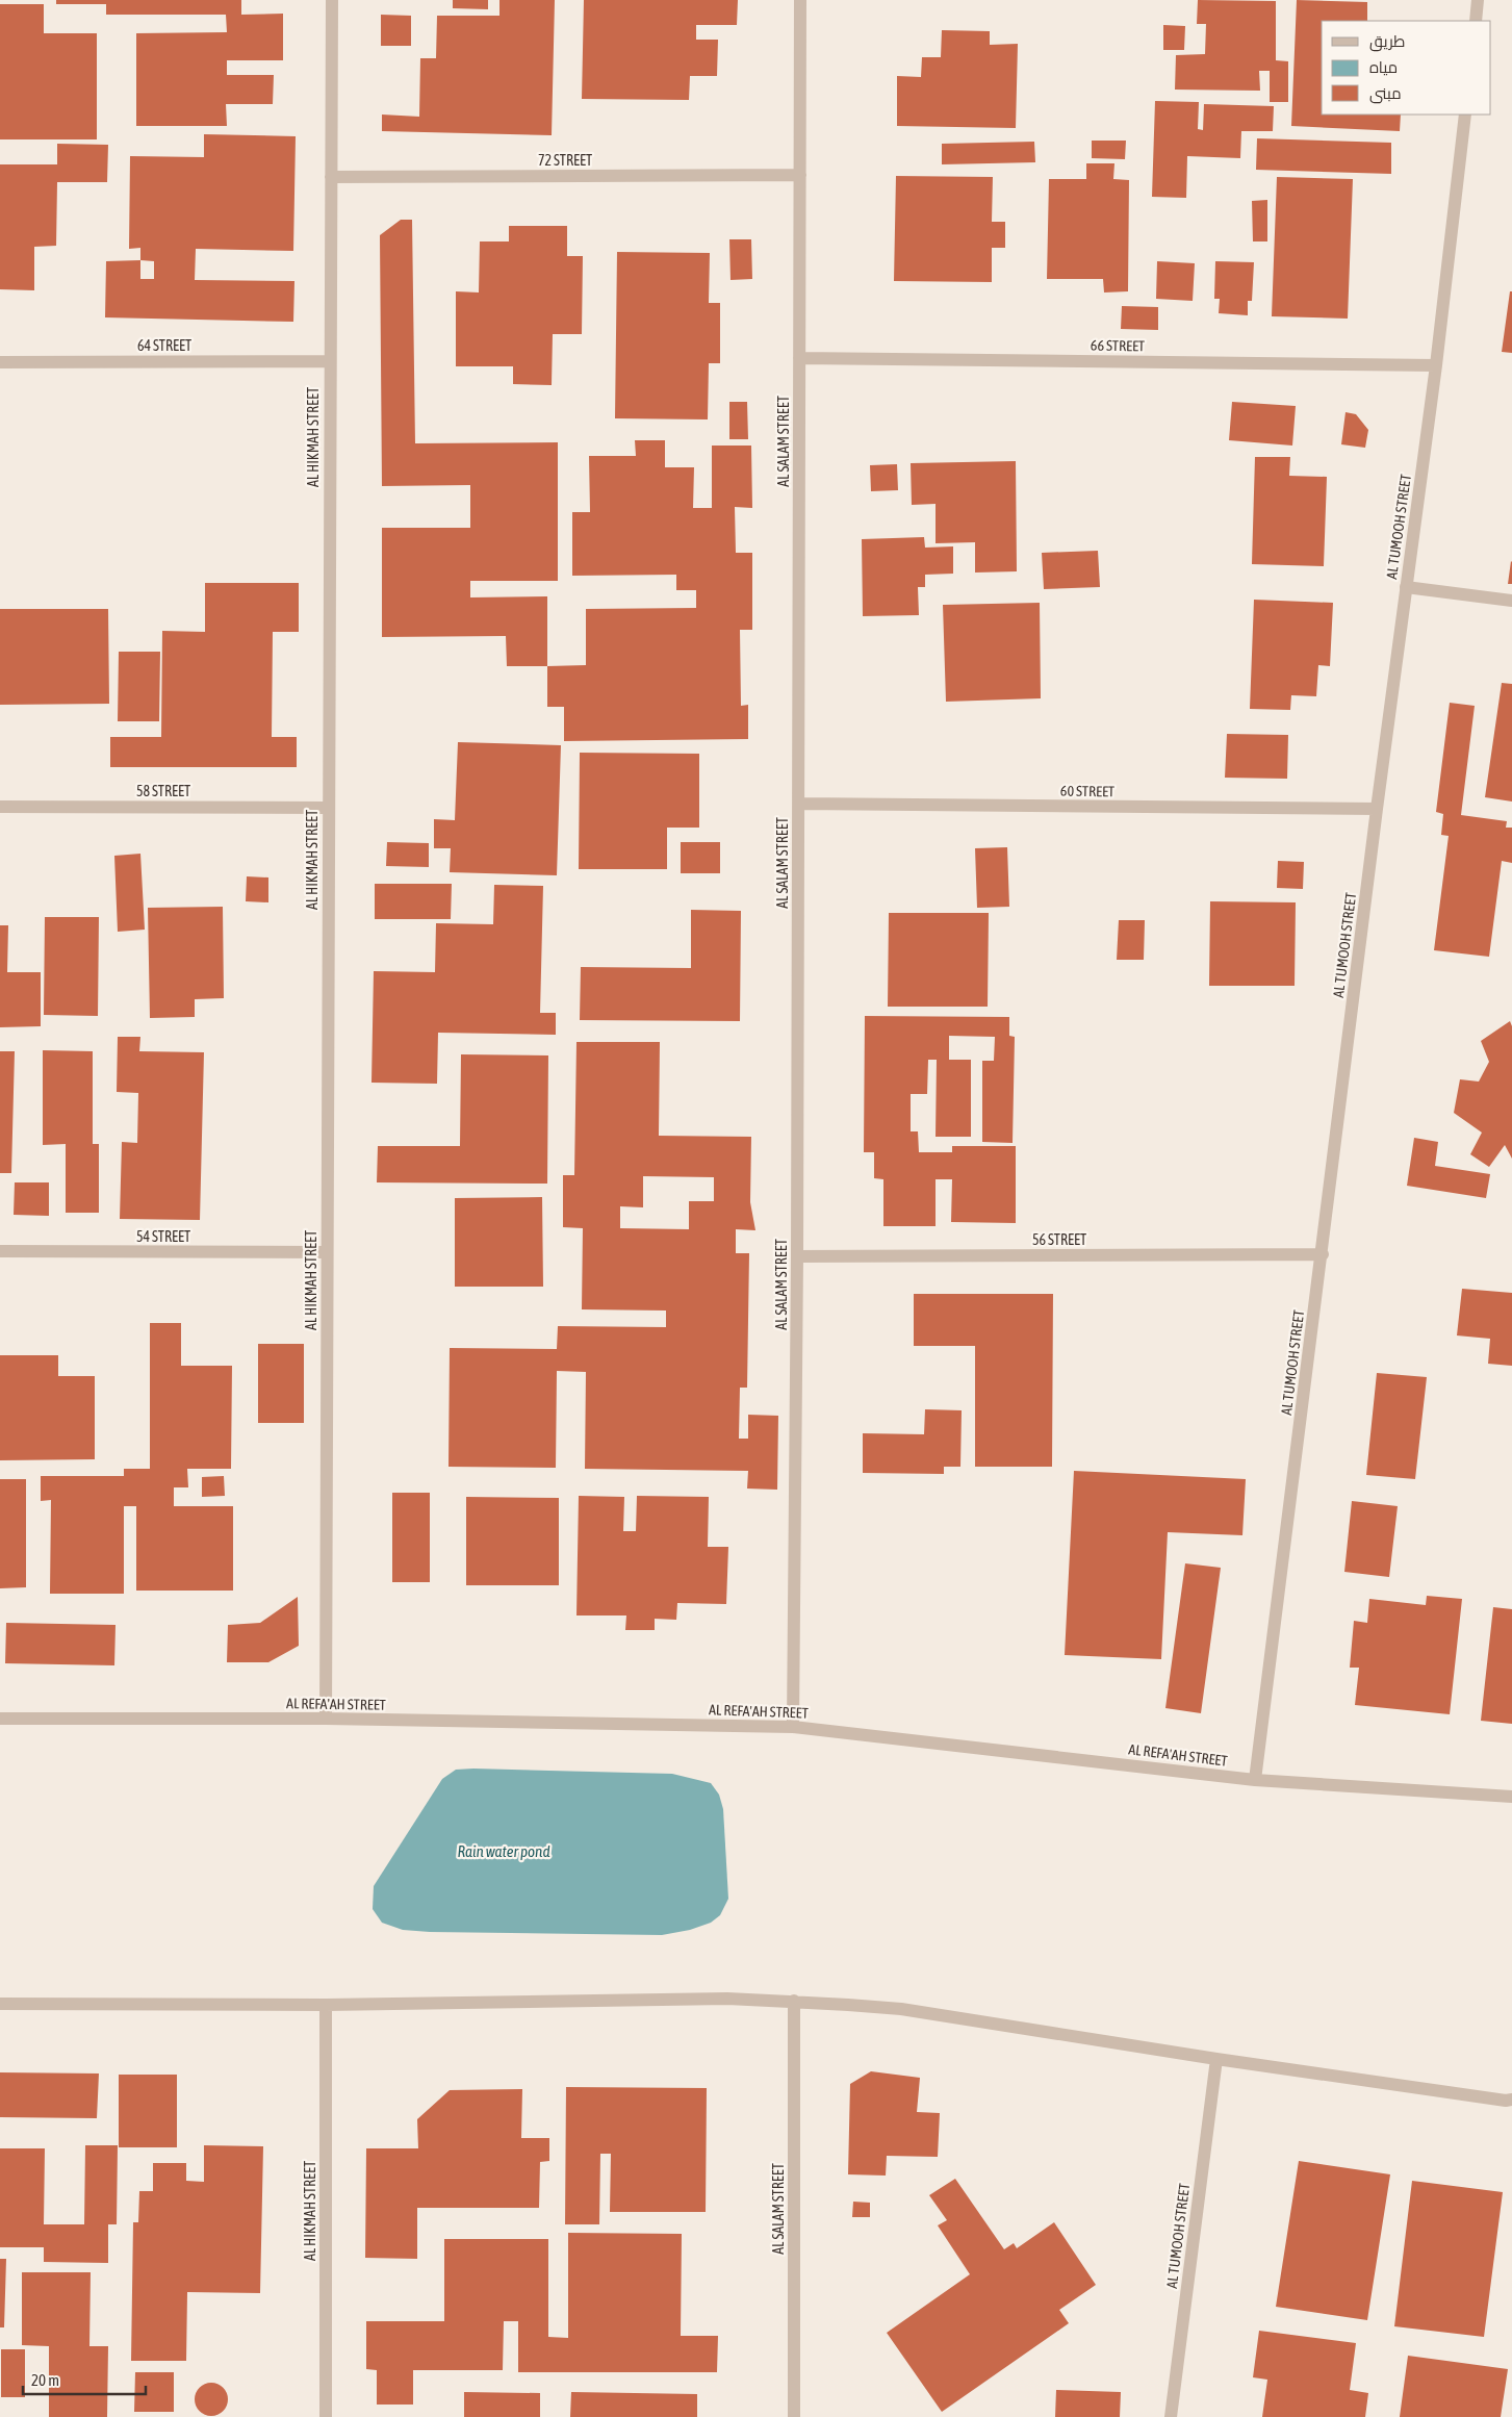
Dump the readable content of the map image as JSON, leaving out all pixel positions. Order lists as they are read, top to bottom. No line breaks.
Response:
{"streets":{"street":["72 STREET","64 STREET","66 STREET","AL HIKMAH STREET","AL SALAM STREET","AL TUMOOH STREET","58 STREET","60 STREET","54 STREET","56 STREET","AL REFA'AH STREET"]},"crossings":[["72 STREET","AL HIKMAH STREET"],["72 STREET","AL SALAM STREET"],["64 STREET","AL HIKMAH STREET"],["66 STREET","AL SALAM STREET"],["66 STREET","AL TUMOOH STREET"],["AL HIKMAH STREET","58 STREET"],["AL HIKMAH STREET","54 STREET"],["AL HIKMAH STREET","AL REFA'AH STREET"],["AL SALAM STREET","60 STREET"],["AL SALAM STREET","56 STREET"],["AL SALAM STREET","AL REFA'AH STREET"],["AL TUMOOH STREET","60 STREET"],["AL TUMOOH STREET","56 STREET"],["AL TUMOOH STREET","AL REFA'AH STREET"]],"water":["Rain water pond"],"legend":["طريق","مياه","مبنى"],"scale_bar":"20 m"}
